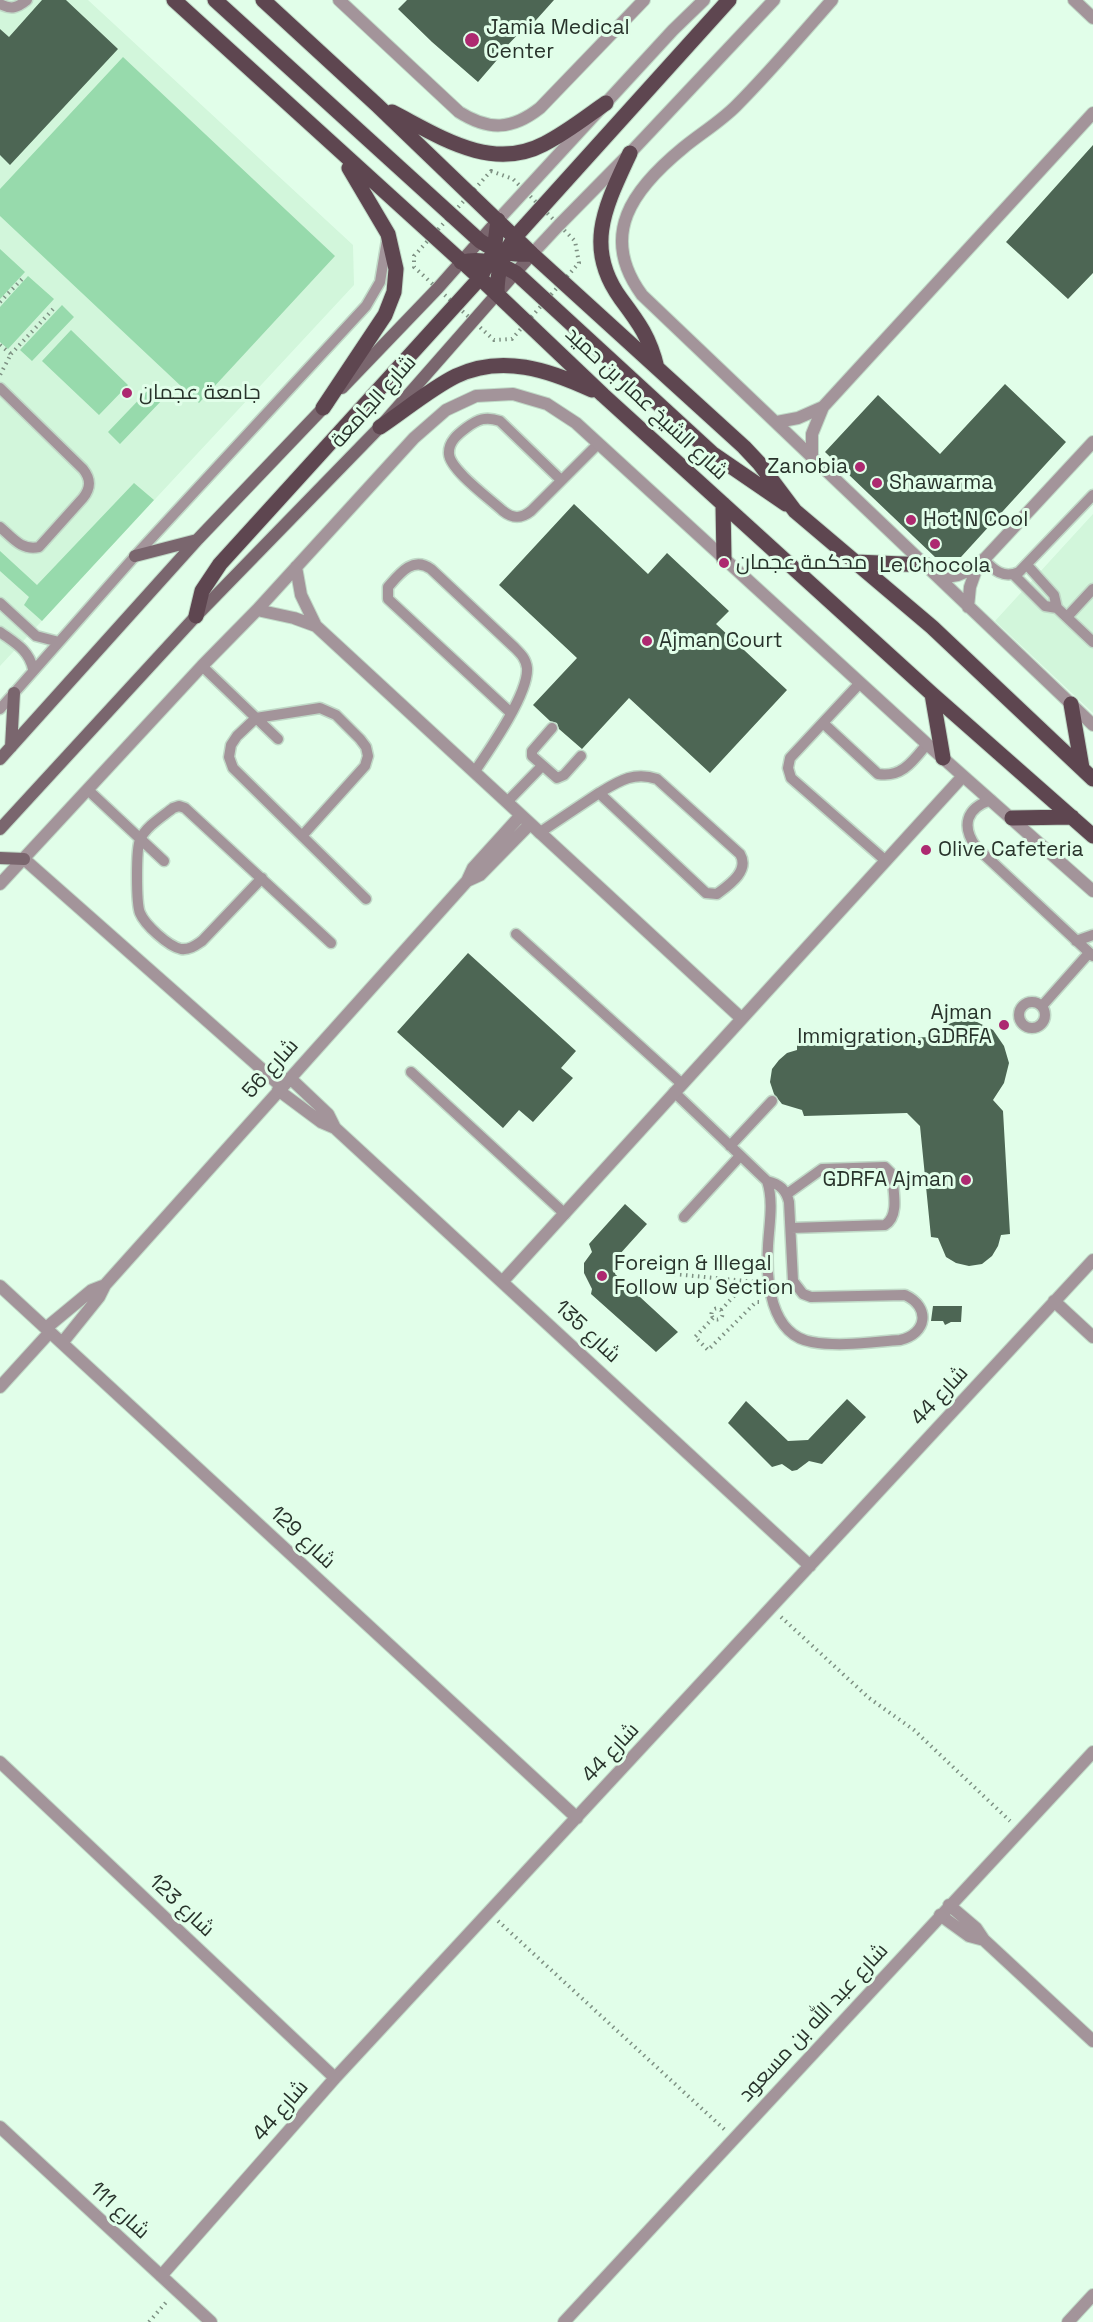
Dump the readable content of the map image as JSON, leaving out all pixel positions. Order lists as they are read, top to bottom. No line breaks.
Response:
{"streets":{"main road":["شارع الجامعة","شارع الشيخ عمار بن حميد"],"street":["شارع 56","شارع 135","شارع 44","شارع 129","شارع 123","شارع عبد الله بن مسعود","شارع 111"]},"crossings":[["شارع الجامعة","شارع الشيخ عمار بن حميد"],["شارع 56","شارع 135"],["شارع 56","شارع 129"],["شارع 135","شارع 44"],["شارع 44","شارع 129"],["شارع 44","شارع 123"],["شارع 44","شارع 111"]],"places":["Jamia Medical Center","جامعة عجمان","Zanobia","Shawarma","Hot N Cool","Le Chocola","محكمة عجمان","Ajman Court","Olive Cafeteria","Ajman Immigration, GDRFA","GDRFA Ajman","Foreign & Illegal Follow up Section"]}
